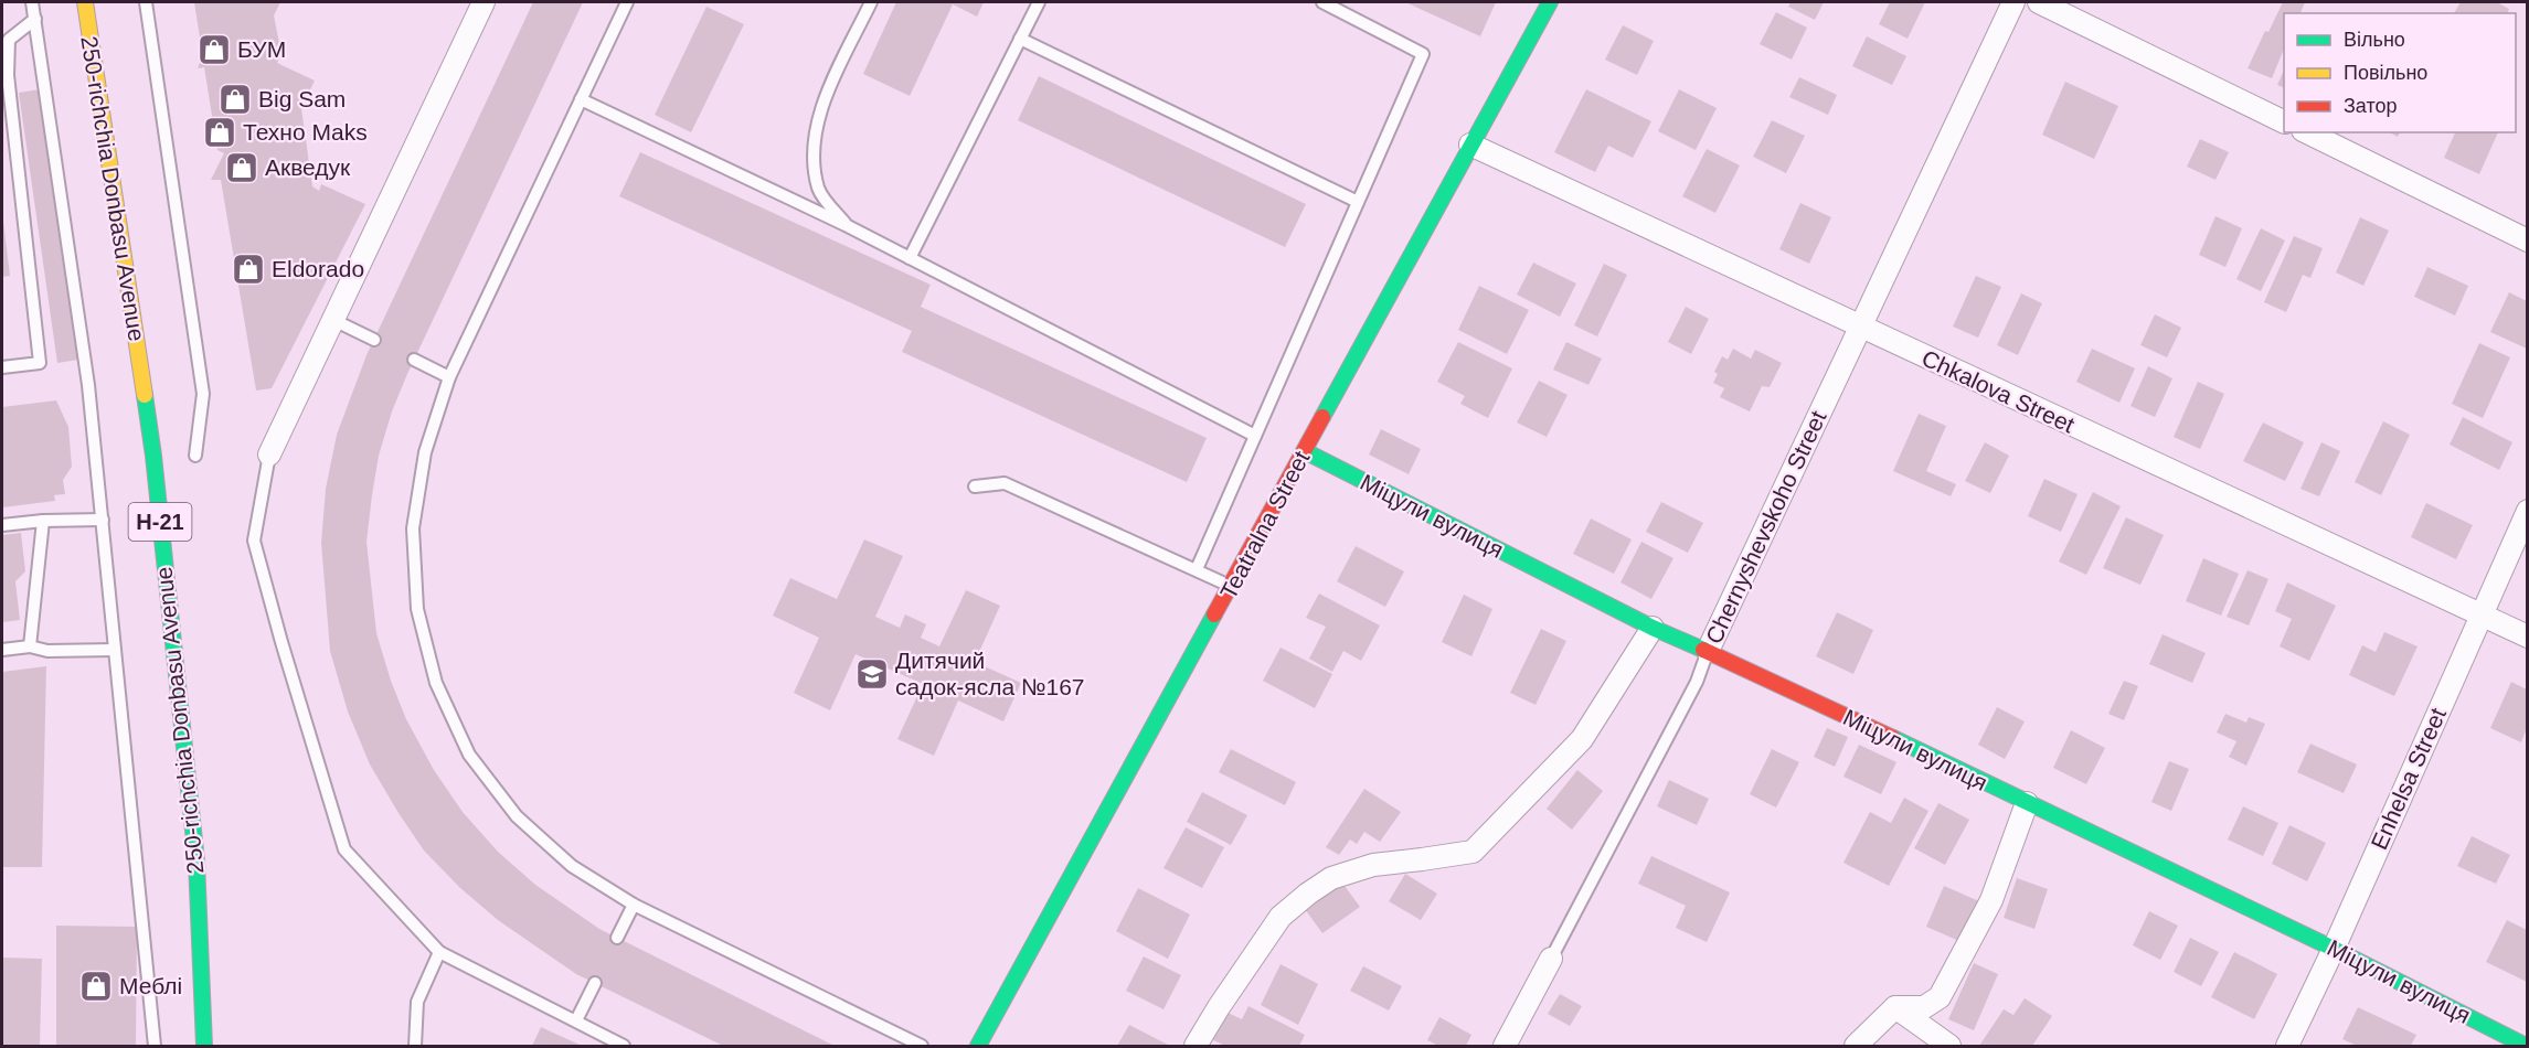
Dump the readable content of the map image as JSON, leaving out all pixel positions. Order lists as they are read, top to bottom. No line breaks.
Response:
{"streets":{"street":["250-richchia Donbasu Avenue","Chkalova Street","Міцули вулиця","Н-21","Teatralna Street","Chernyshevskoho Street","Enhelsa Street"]},"crossings":[["Chkalova Street","Teatralna Street"],["Chkalova Street","Chernyshevskoho Street"],["Chkalova Street","Enhelsa Street"],["Міцули вулиця","Teatralna Street"],["Міцули вулиця","Chernyshevskoho Street"],["Міцули вулиця","Enhelsa Street"]],"places":{"shop":["БУМ","Big Sam","Техно Maks","Акведук","Eldorado","Меблі"],"school or university":["Дитячий садок-ясла №167"]},"legend":["Вільно","Повільно","Затор"]}
